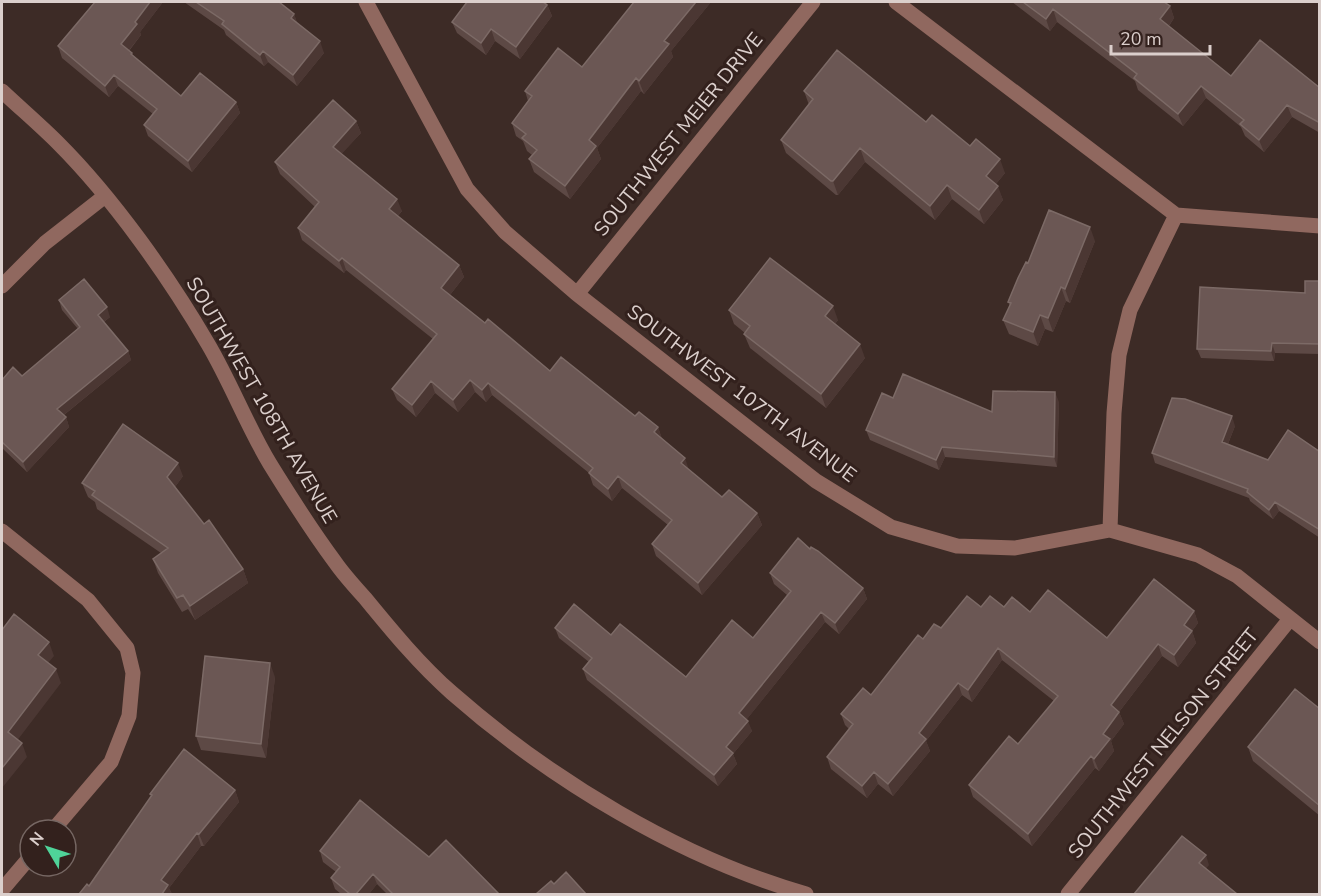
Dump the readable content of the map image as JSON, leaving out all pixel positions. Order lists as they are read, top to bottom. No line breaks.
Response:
{"streets":{"street":["SOUTHWEST MEIER DRIVE","SOUTHWEST 107TH AVENUE","SOUTHWEST 108TH AVENUE","SOUTHWEST NELSON STREET"]},"crossings":[["SOUTHWEST MEIER DRIVE","SOUTHWEST 107TH AVENUE"],["SOUTHWEST 107TH AVENUE","SOUTHWEST NELSON STREET"]],"scale_bar":"20 m","north":"top left"}
